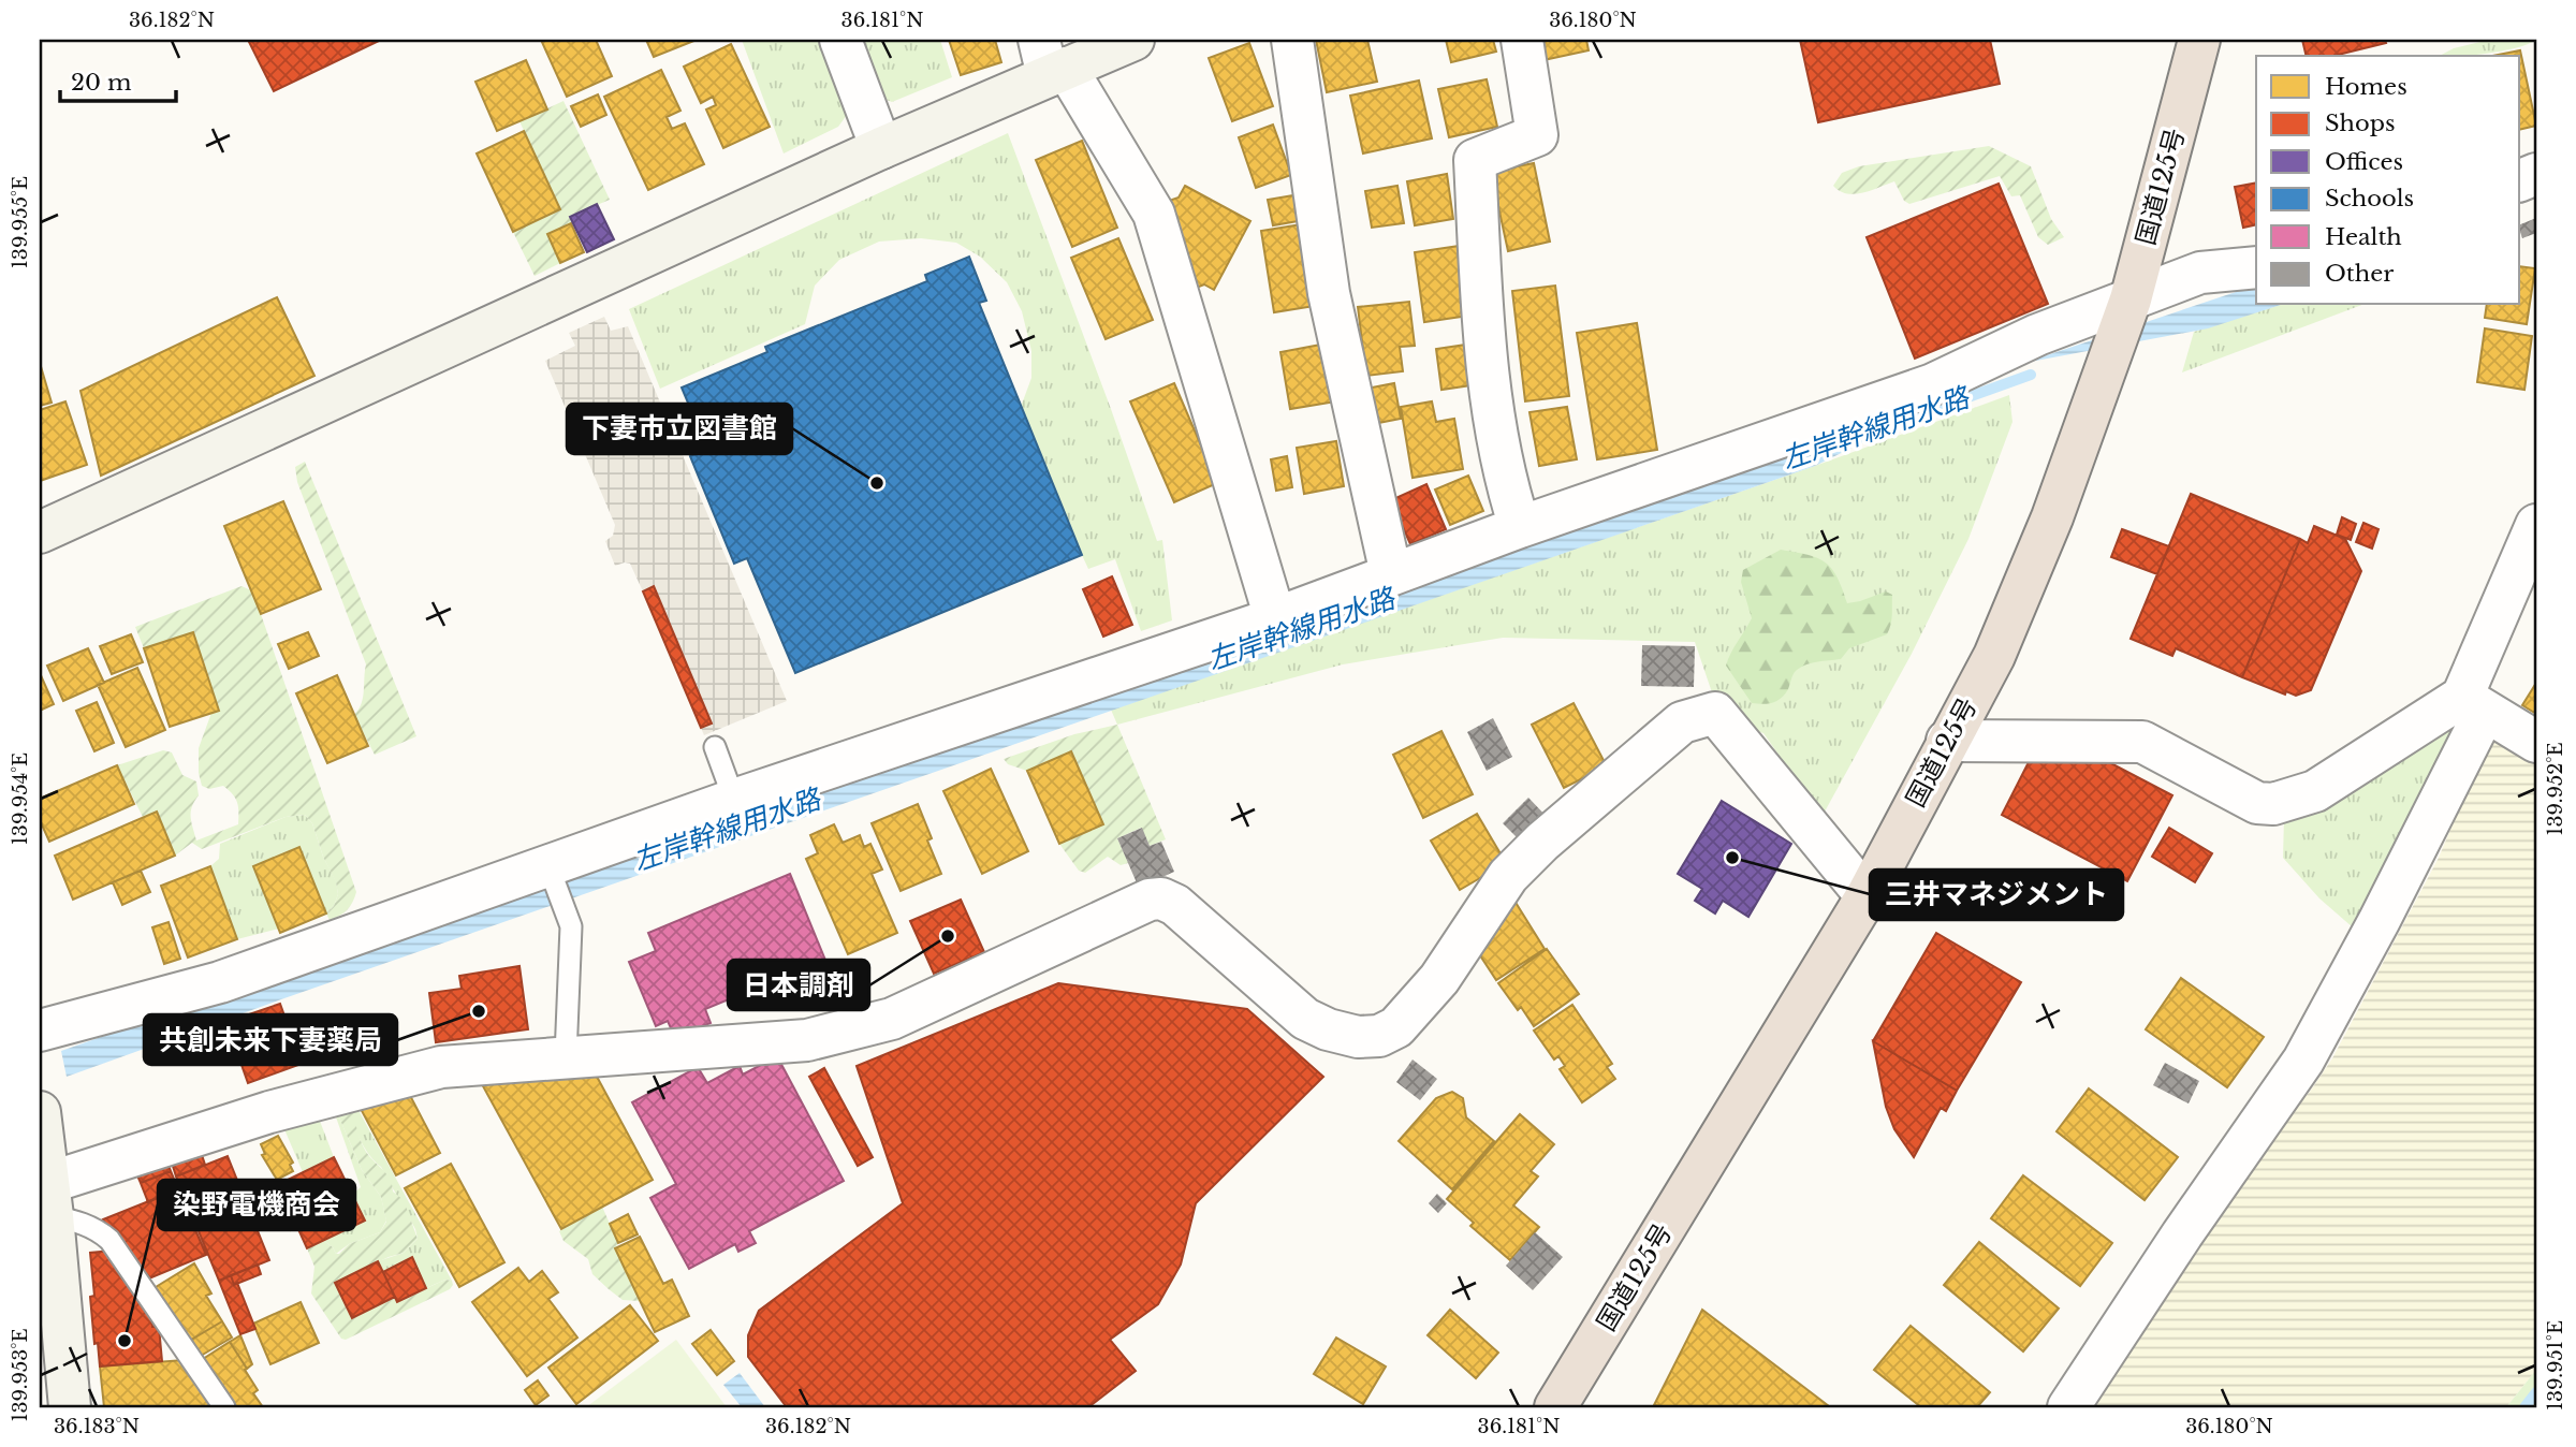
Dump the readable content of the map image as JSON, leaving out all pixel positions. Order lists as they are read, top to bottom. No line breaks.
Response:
{"streets":{"highway":["国道125号"]},"water":["左岸幹線用水路"],"places":["下妻市立図書館","三井マネジメント","日本調剤","共創未来下妻薬局","染野電機商会"],"legend":["Homes","Shops","Offices","Schools","Health","Other"],"scale_bar":"20 m","coordinates":["36.182°N","36.181°N","36.180°N","139.955°E","139.952°E","139.954°E","139.951°E","139.953°E","36.183°N"]}
